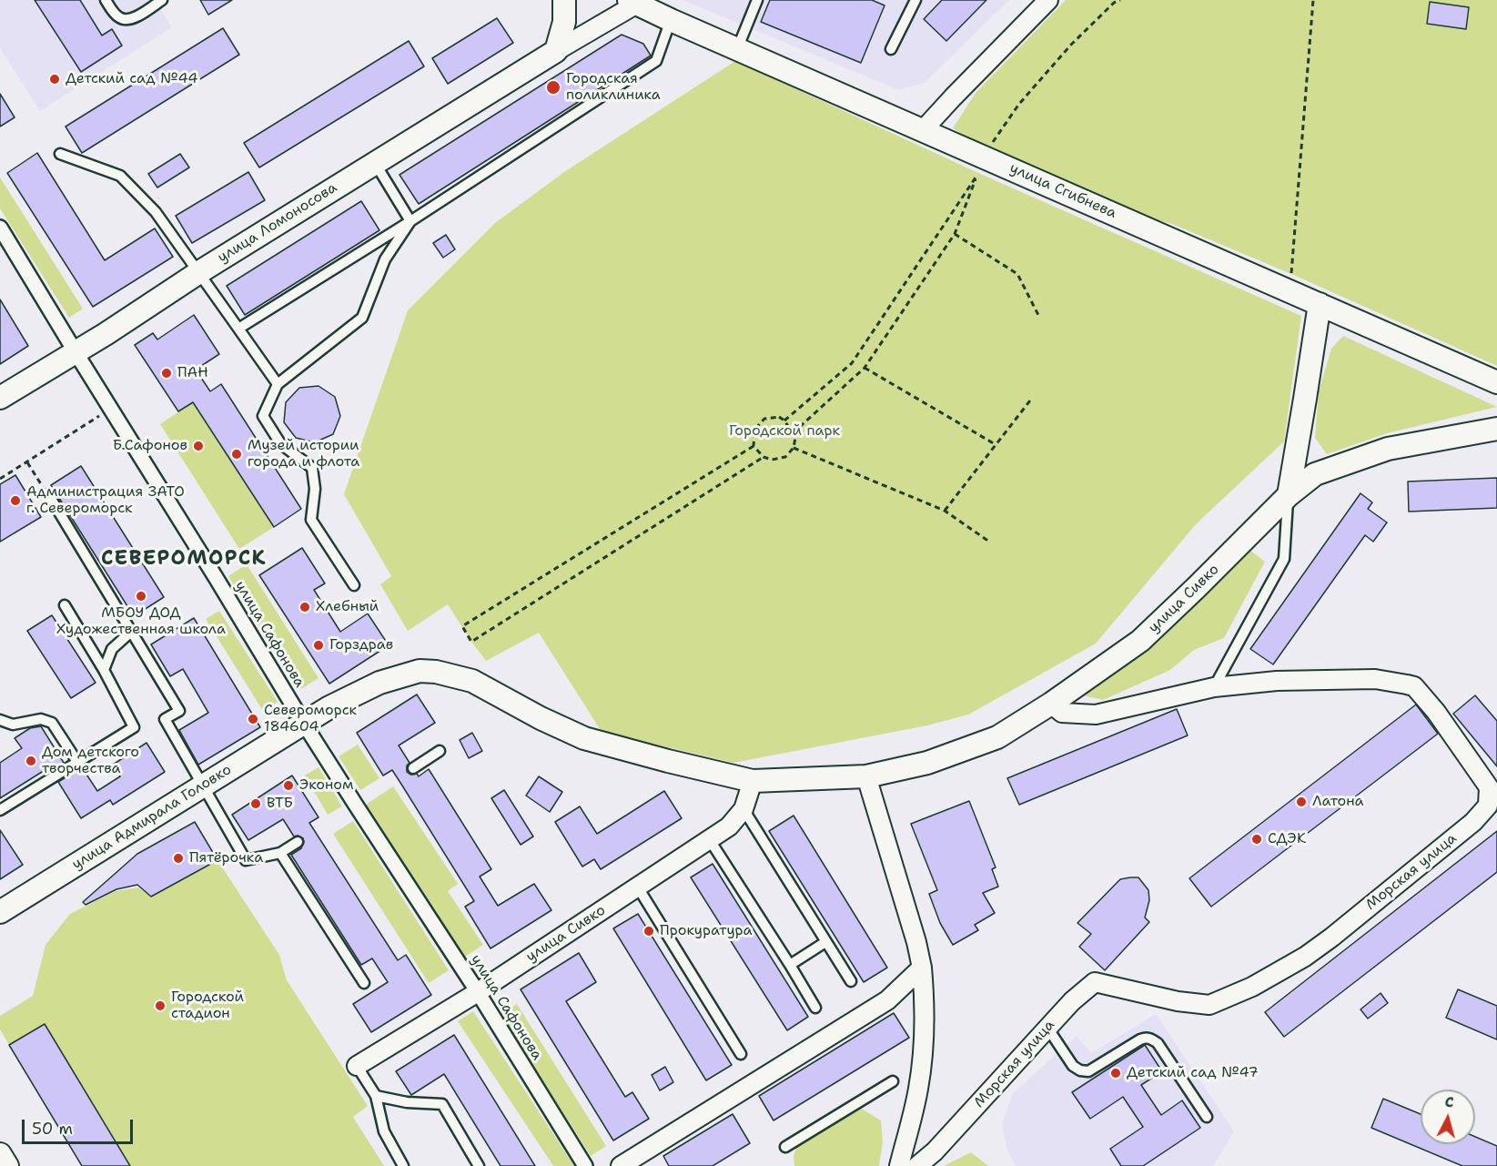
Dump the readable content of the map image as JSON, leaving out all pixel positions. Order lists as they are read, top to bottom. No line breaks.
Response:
{"streets":{"street":["улица Сгибнева","улица Ломоносова","улица Сивко","улица Сафонова","улица Адмирала Головко","Морская улица"]},"crossings":[["улица Сгибнева","улица Ломоносова"],["улица Ломоносова","улица Сафонова"],["улица Сивко","улица Сафонова"],["улица Сивко","улица Адмирала Головко"],["улица Сивко","Морская улица"],["улица Сафонова","улица Адмирала Головко"]],"districts":["СЕВЕРОМОРСК"],"parks":["Городской парк"],"places":["Детский сад №44","Городская поликлиника","ПАН","Б.Сафонов","Музей истории города и флота","Администрация ЗАТО г. Североморск","МБОУ ДОД Художественная школа","Хлебный","Горздрав","Североморск 184604","Дом детского творчества","Эконом","Латона","ВТБ","СДЭК","Пятёрочка","Прокуратура","Городской стадион","Детский сад №47"],"scale_bar":"50 m","north":"top"}
